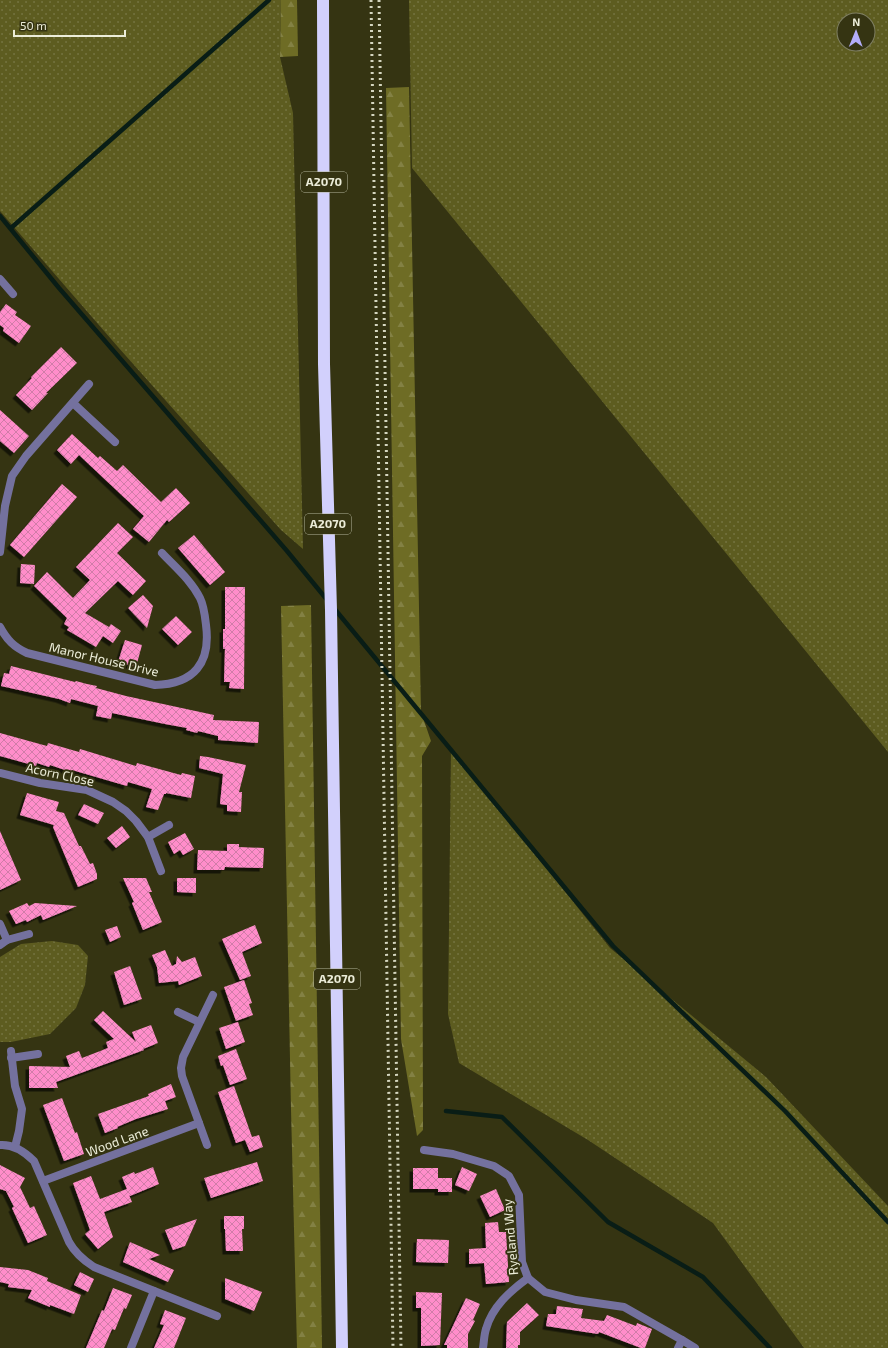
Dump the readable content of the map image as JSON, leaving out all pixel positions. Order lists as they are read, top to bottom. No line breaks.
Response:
{"streets":{"highway":["A2070"],"street":["Manor House Drive","Acorn Close","Wood Lane","Ryeland Way"]},"scale_bar":"50 m","north":"top"}
